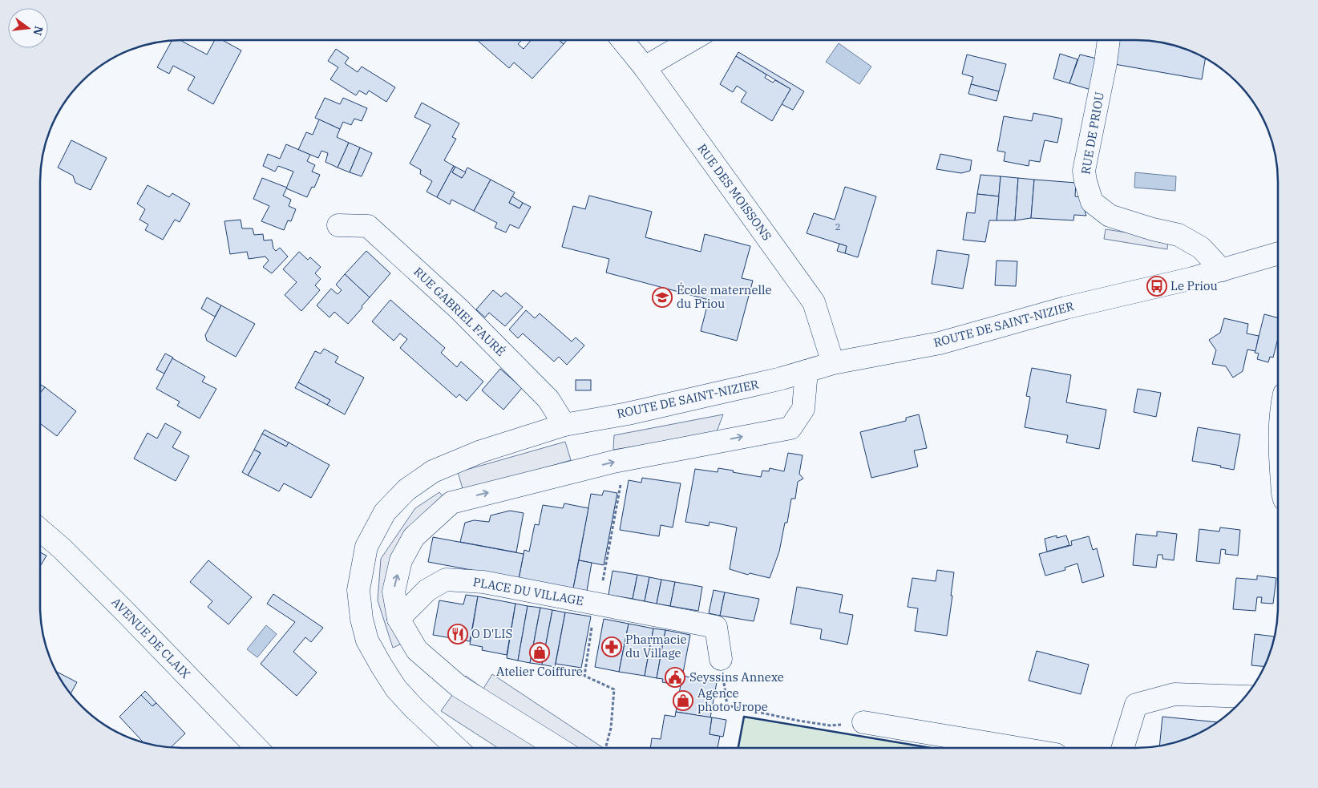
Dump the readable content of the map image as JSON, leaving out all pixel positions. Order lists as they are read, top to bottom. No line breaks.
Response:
{"streets":{"street":["RUE DE PRIOU","RUE DES MOISSONS","RUE GABRIEL FAURÉ","ROUTE DE SAINT-NIZIER","PLACE DU VILLAGE","AVENUE DE CLAIX"]},"crossings":[["RUE DE PRIOU","ROUTE DE SAINT-NIZIER"],["RUE DES MOISSONS","ROUTE DE SAINT-NIZIER"],["RUE GABRIEL FAURÉ","ROUTE DE SAINT-NIZIER"]],"places":{"bus stop":["Le Priou"],"school or university":["École maternelle du Priou"],"restaurant":["O D'LIS"],"pharmacy":["Pharmacie du Village"],"shop":["Atelier Coiffure","Agence photo Urope"],"public building":["Seyssins Annexe"]},"house_numbers":["2"],"north":"right"}
